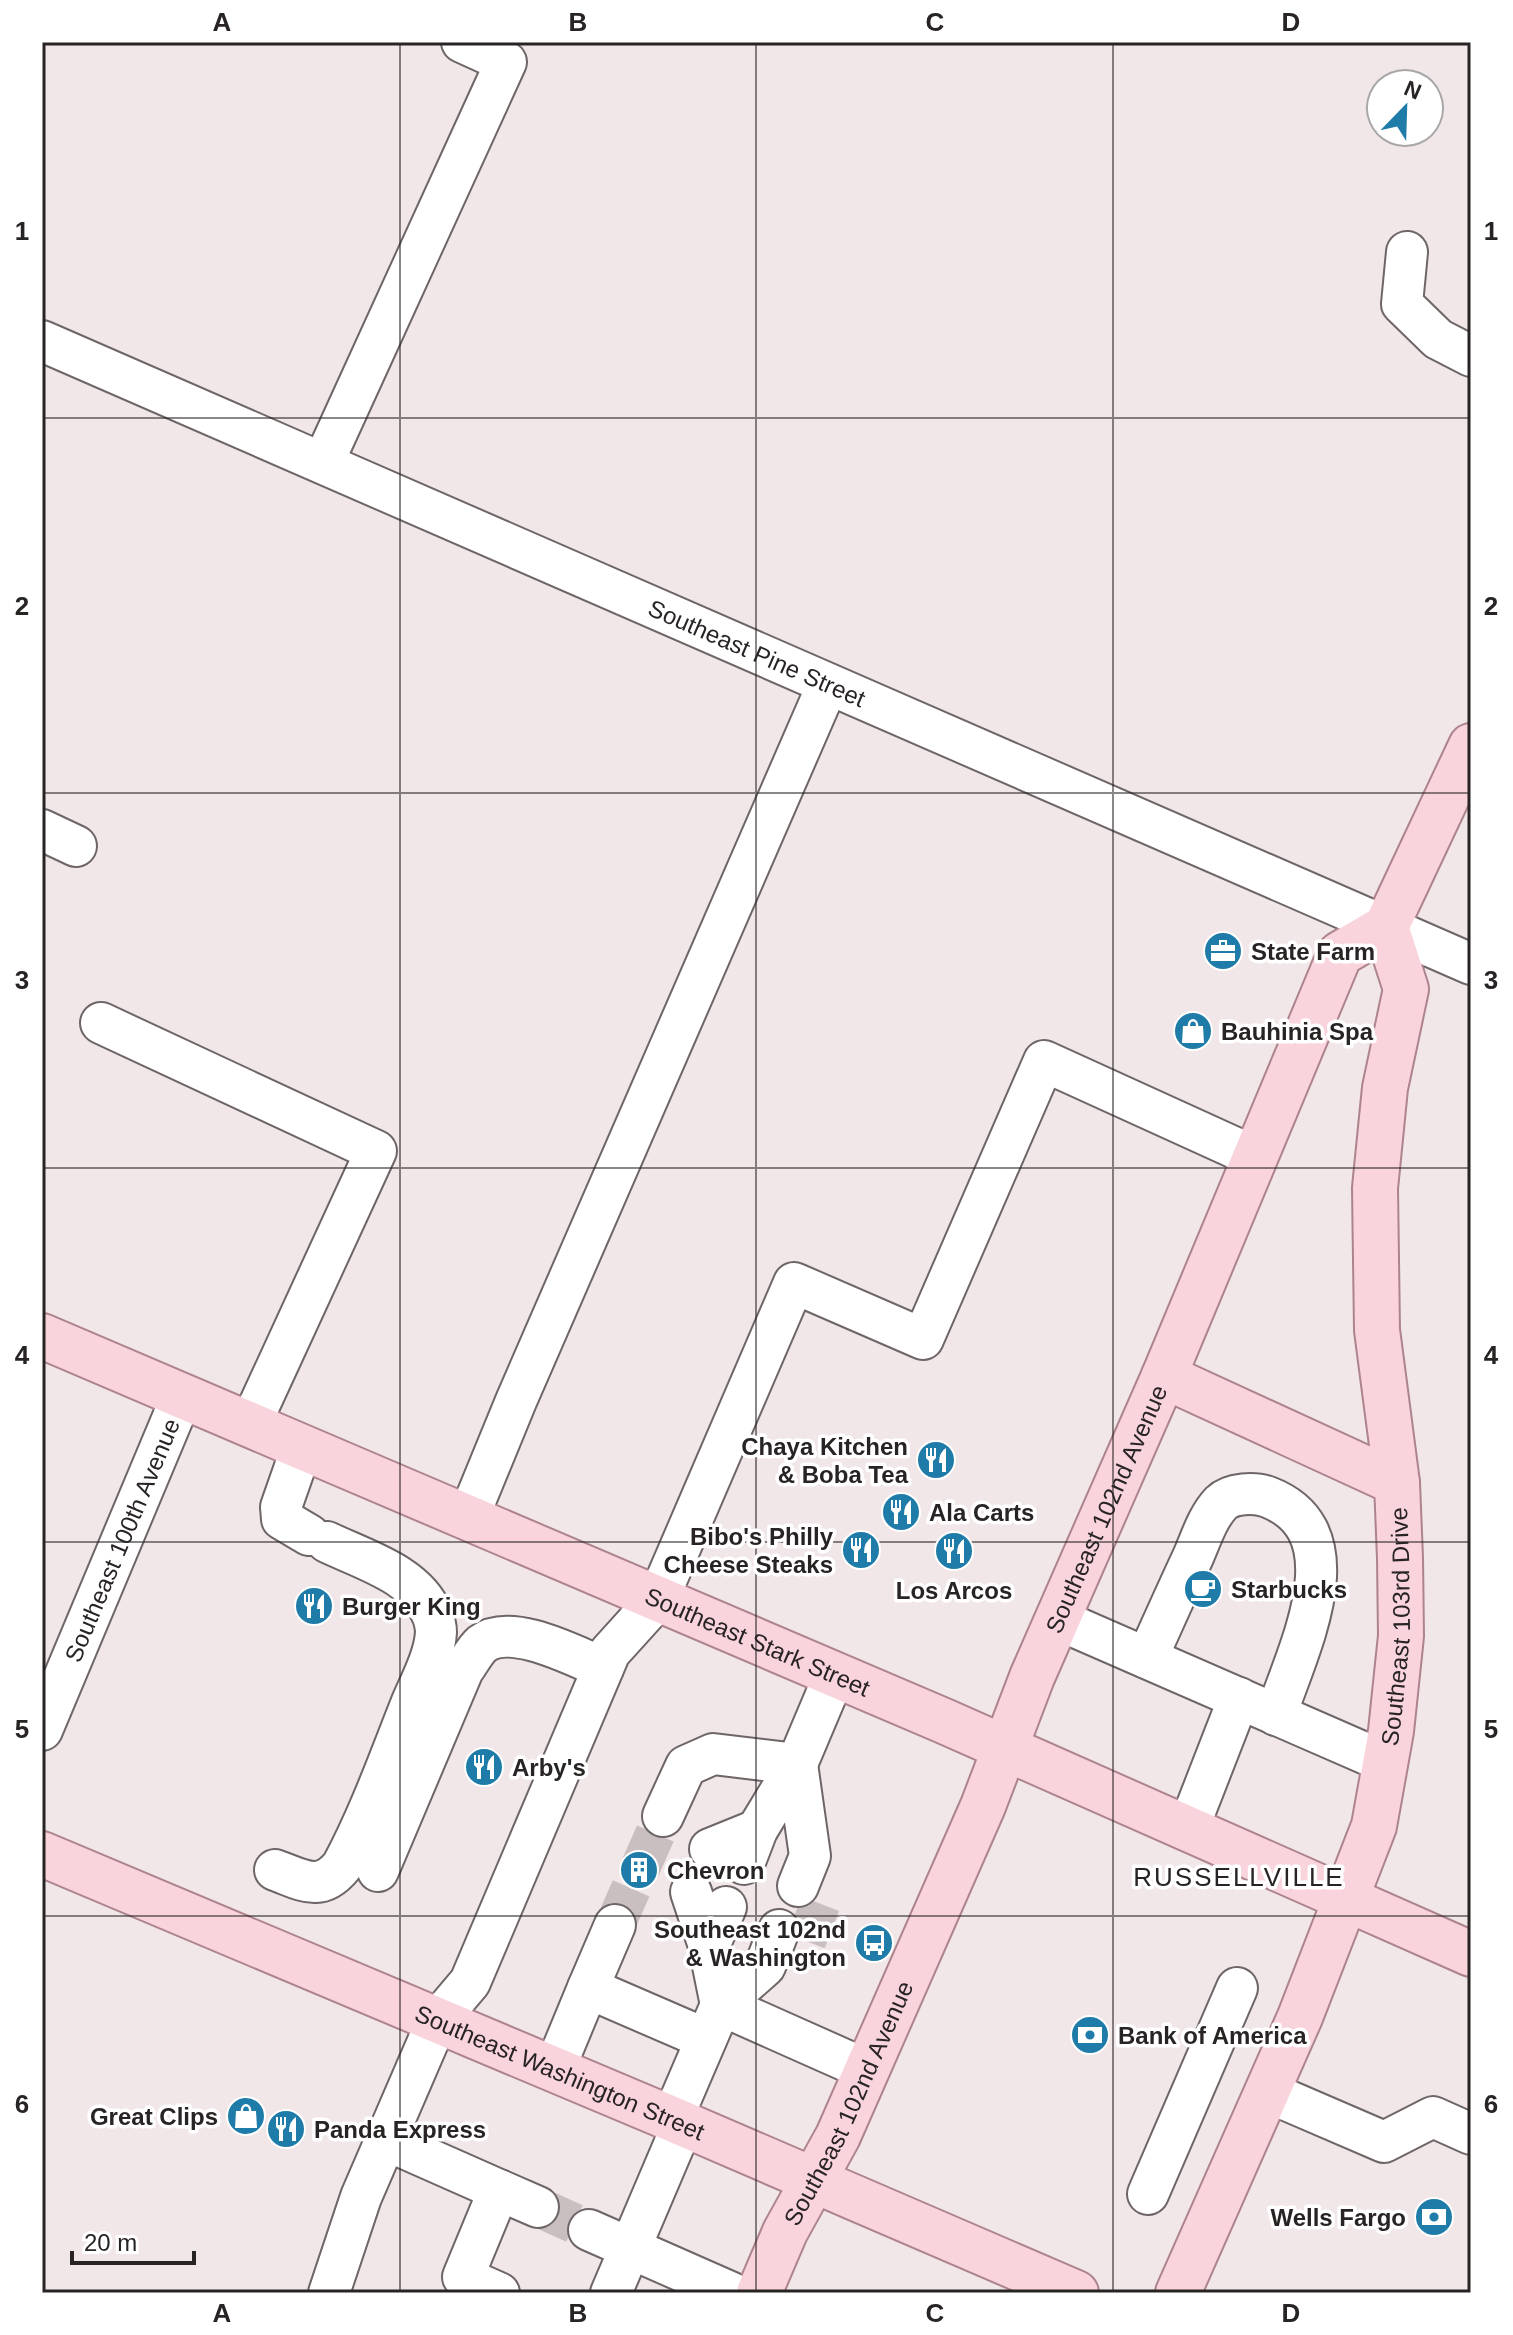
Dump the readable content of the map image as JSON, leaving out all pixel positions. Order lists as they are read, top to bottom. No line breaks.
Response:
{"streets":{"main road":["Southeast 102nd Avenue","Southeast 103rd Drive","Southeast Stark Street","Southeast Washington Street"],"street":["Southeast Pine Street","Southeast 100th Avenue"]},"crossings":[["Southeast Pine Street","Southeast 102nd Avenue"],["Southeast Pine Street","Southeast 103rd Drive"],["Southeast 102nd Avenue","Southeast 103rd Drive"],["Southeast 102nd Avenue","Southeast Stark Street"],["Southeast 102nd Avenue","Southeast Washington Street"],["Southeast 100th Avenue","Southeast Stark Street"],["Southeast 103rd Drive","Southeast Stark Street"]],"districts":["RUSSELLVILLE"],"places":{"office":["State Farm"],"shop":["Bauhinia Spa","Great Clips"],"restaurant":["Chaya Kitchen & Boba Tea","Ala Carts","Bibo's Philly Cheese Steaks","Los Arcos","Burger King","Arby's","Panda Express"],"cafe":["Starbucks"],"building":["Chevron"],"bus stop":["Southeast 102nd & Washington"],"bank":["Bank of America","Wells Fargo"]},"scale_bar":"20 m","north":"top right","grid":{"columns":["A","B","C","D"],"rows":["1","2","3","4","5","6"]}}
